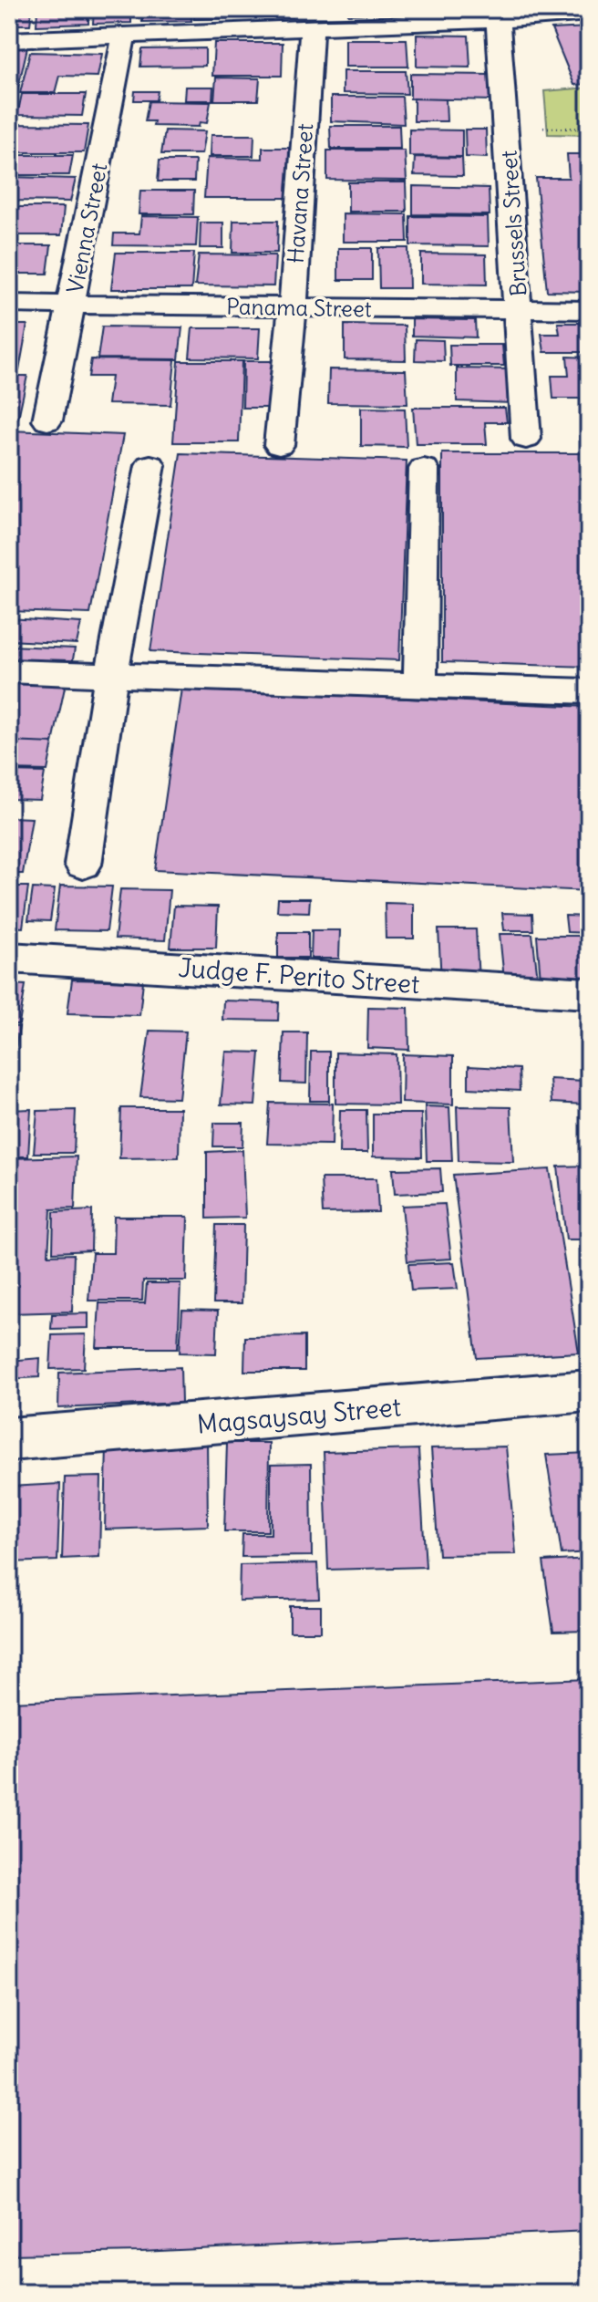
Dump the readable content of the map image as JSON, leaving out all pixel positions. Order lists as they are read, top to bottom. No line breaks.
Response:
{"streets":{"street":["Havana Street","Brussels Street","Vienna Street","Panama Street","Judge F. Perito Street","Magsaysay Street"]},"crossings":[["Havana Street","Panama Street"],["Brussels Street","Panama Street"],["Vienna Street","Panama Street"]]}
